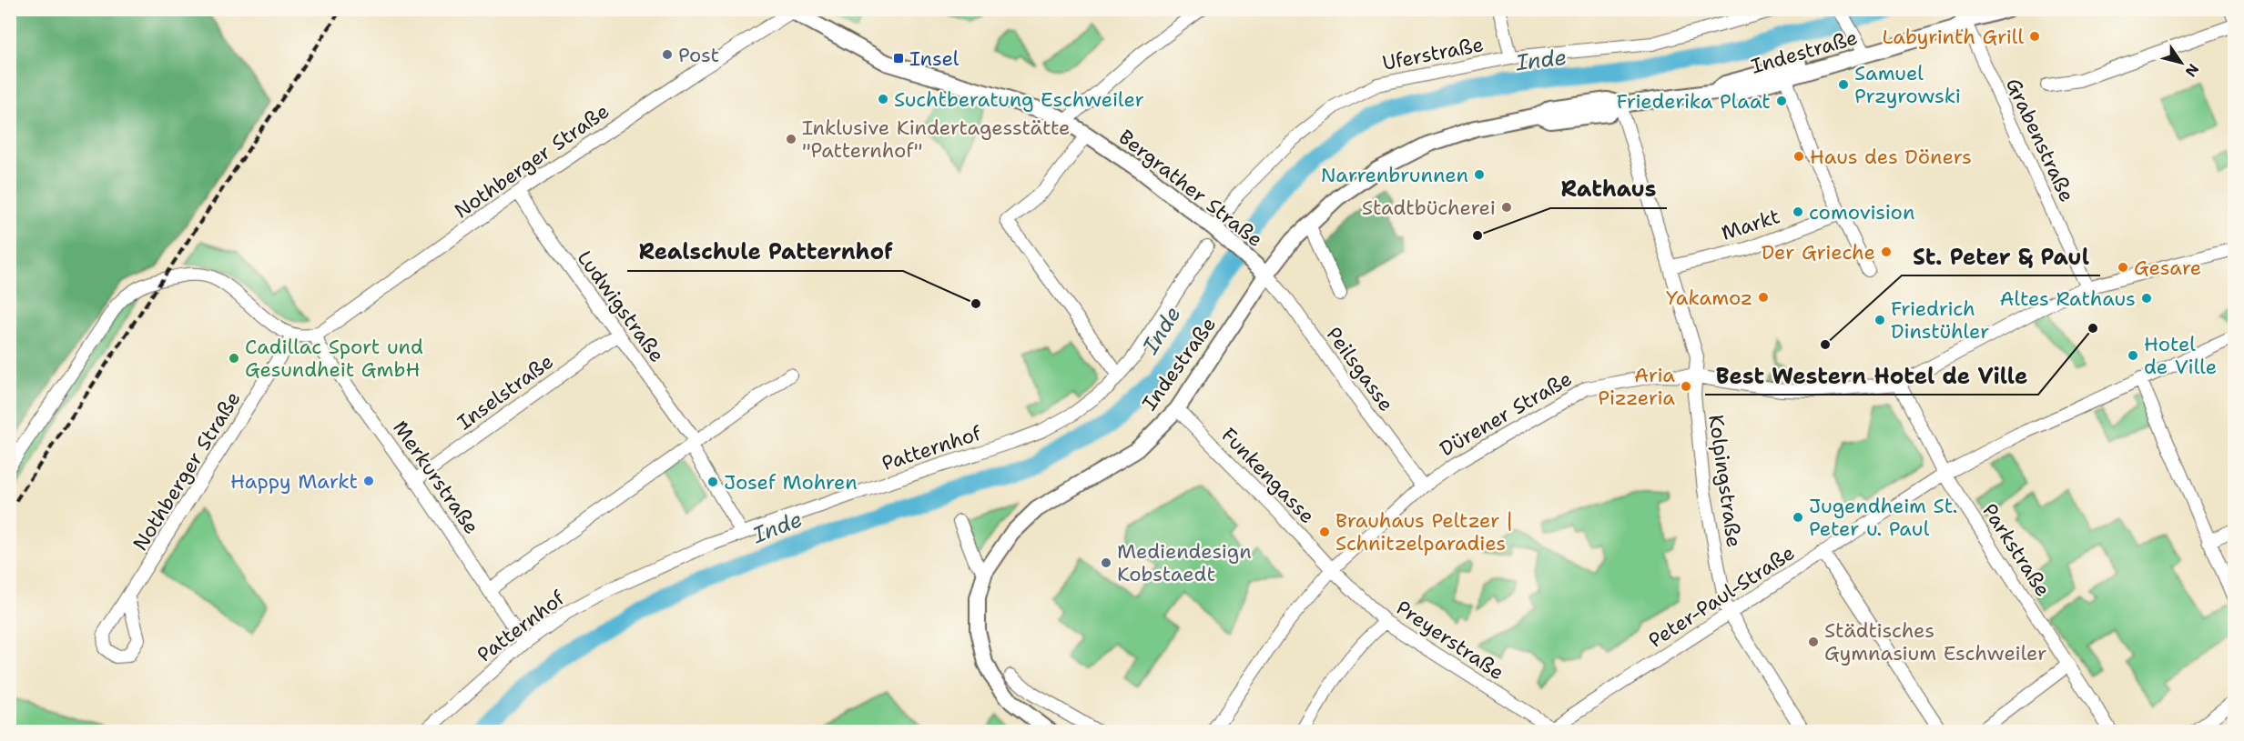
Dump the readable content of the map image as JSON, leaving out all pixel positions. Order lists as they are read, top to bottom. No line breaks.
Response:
{"streets":{"main road":["Indestraße","Bergrather Straße"],"street":["Uferstraße","Grabenstraße","Nothberger Straße","Markt","Ludwigstraße","Peilsgasse","Inselstraße","Dürener Straße","Patternhof","Funkengasse","Merkurstraße","Kolpingstraße","Parkstraße","Peter-Paul-Straße","Preyerstraße"]},"crossings":[["Indestraße","Grabenstraße"],["Indestraße","Bergrather Straße"],["Indestraße","Peilsgasse"],["Indestraße","Funkengasse"],["Indestraße","Kolpingstraße"],["Uferstraße","Bergrather Straße"],["Grabenstraße","Dürener Straße"],["Nothberger Straße","Bergrather Straße"],["Nothberger Straße","Ludwigstraße"],["Nothberger Straße","Merkurstraße"],["Bergrather Straße","Peilsgasse"],["Markt","Kolpingstraße"],["Ludwigstraße","Inselstraße"],["Peilsgasse","Dürener Straße"],["Inselstraße","Merkurstraße"],["Dürener Straße","Funkengasse"],["Dürener Straße","Kolpingstraße"],["Dürener Straße","Parkstraße"],["Dürener Straße","Preyerstraße"],["Patternhof","Merkurstraße"],["Funkengasse","Preyerstraße"],["Kolpingstraße","Peter-Paul-Straße"],["Parkstraße","Peter-Paul-Straße"],["Peter-Paul-Straße","Preyerstraße"]],"water":["Inde"],"places":{"other":["Labyrinth Grill","Post","Samuel Przyrowski","Suchtberatung Eschweiler","Friederika Plaat","Inklusive Kindertagesstätte \"Patternhof\"","Haus des Döners","Narrenbrunnen","Stadtbücherei","comovision","Rathaus","Der Grieche","Gesare","Yakamoz","Altes Rathaus","Realschule Patternhof","Friedrich Dinstühler","Best Western Hotel de Ville","St. Peter & Paul","Hotel de Ville","Cadillac Sport und Gesundheit GmbH","Aria Pizzeria","Happy Markt","Josef Mohren","Jugendheim St. Peter u. Paul","Brauhaus Peltzer | Schnitzelparadies","Mediendesign Kobstaedt","Städtisches Gymnasium Eschweiler"],"transit":["Insel"]},"north":"bottom right"}
